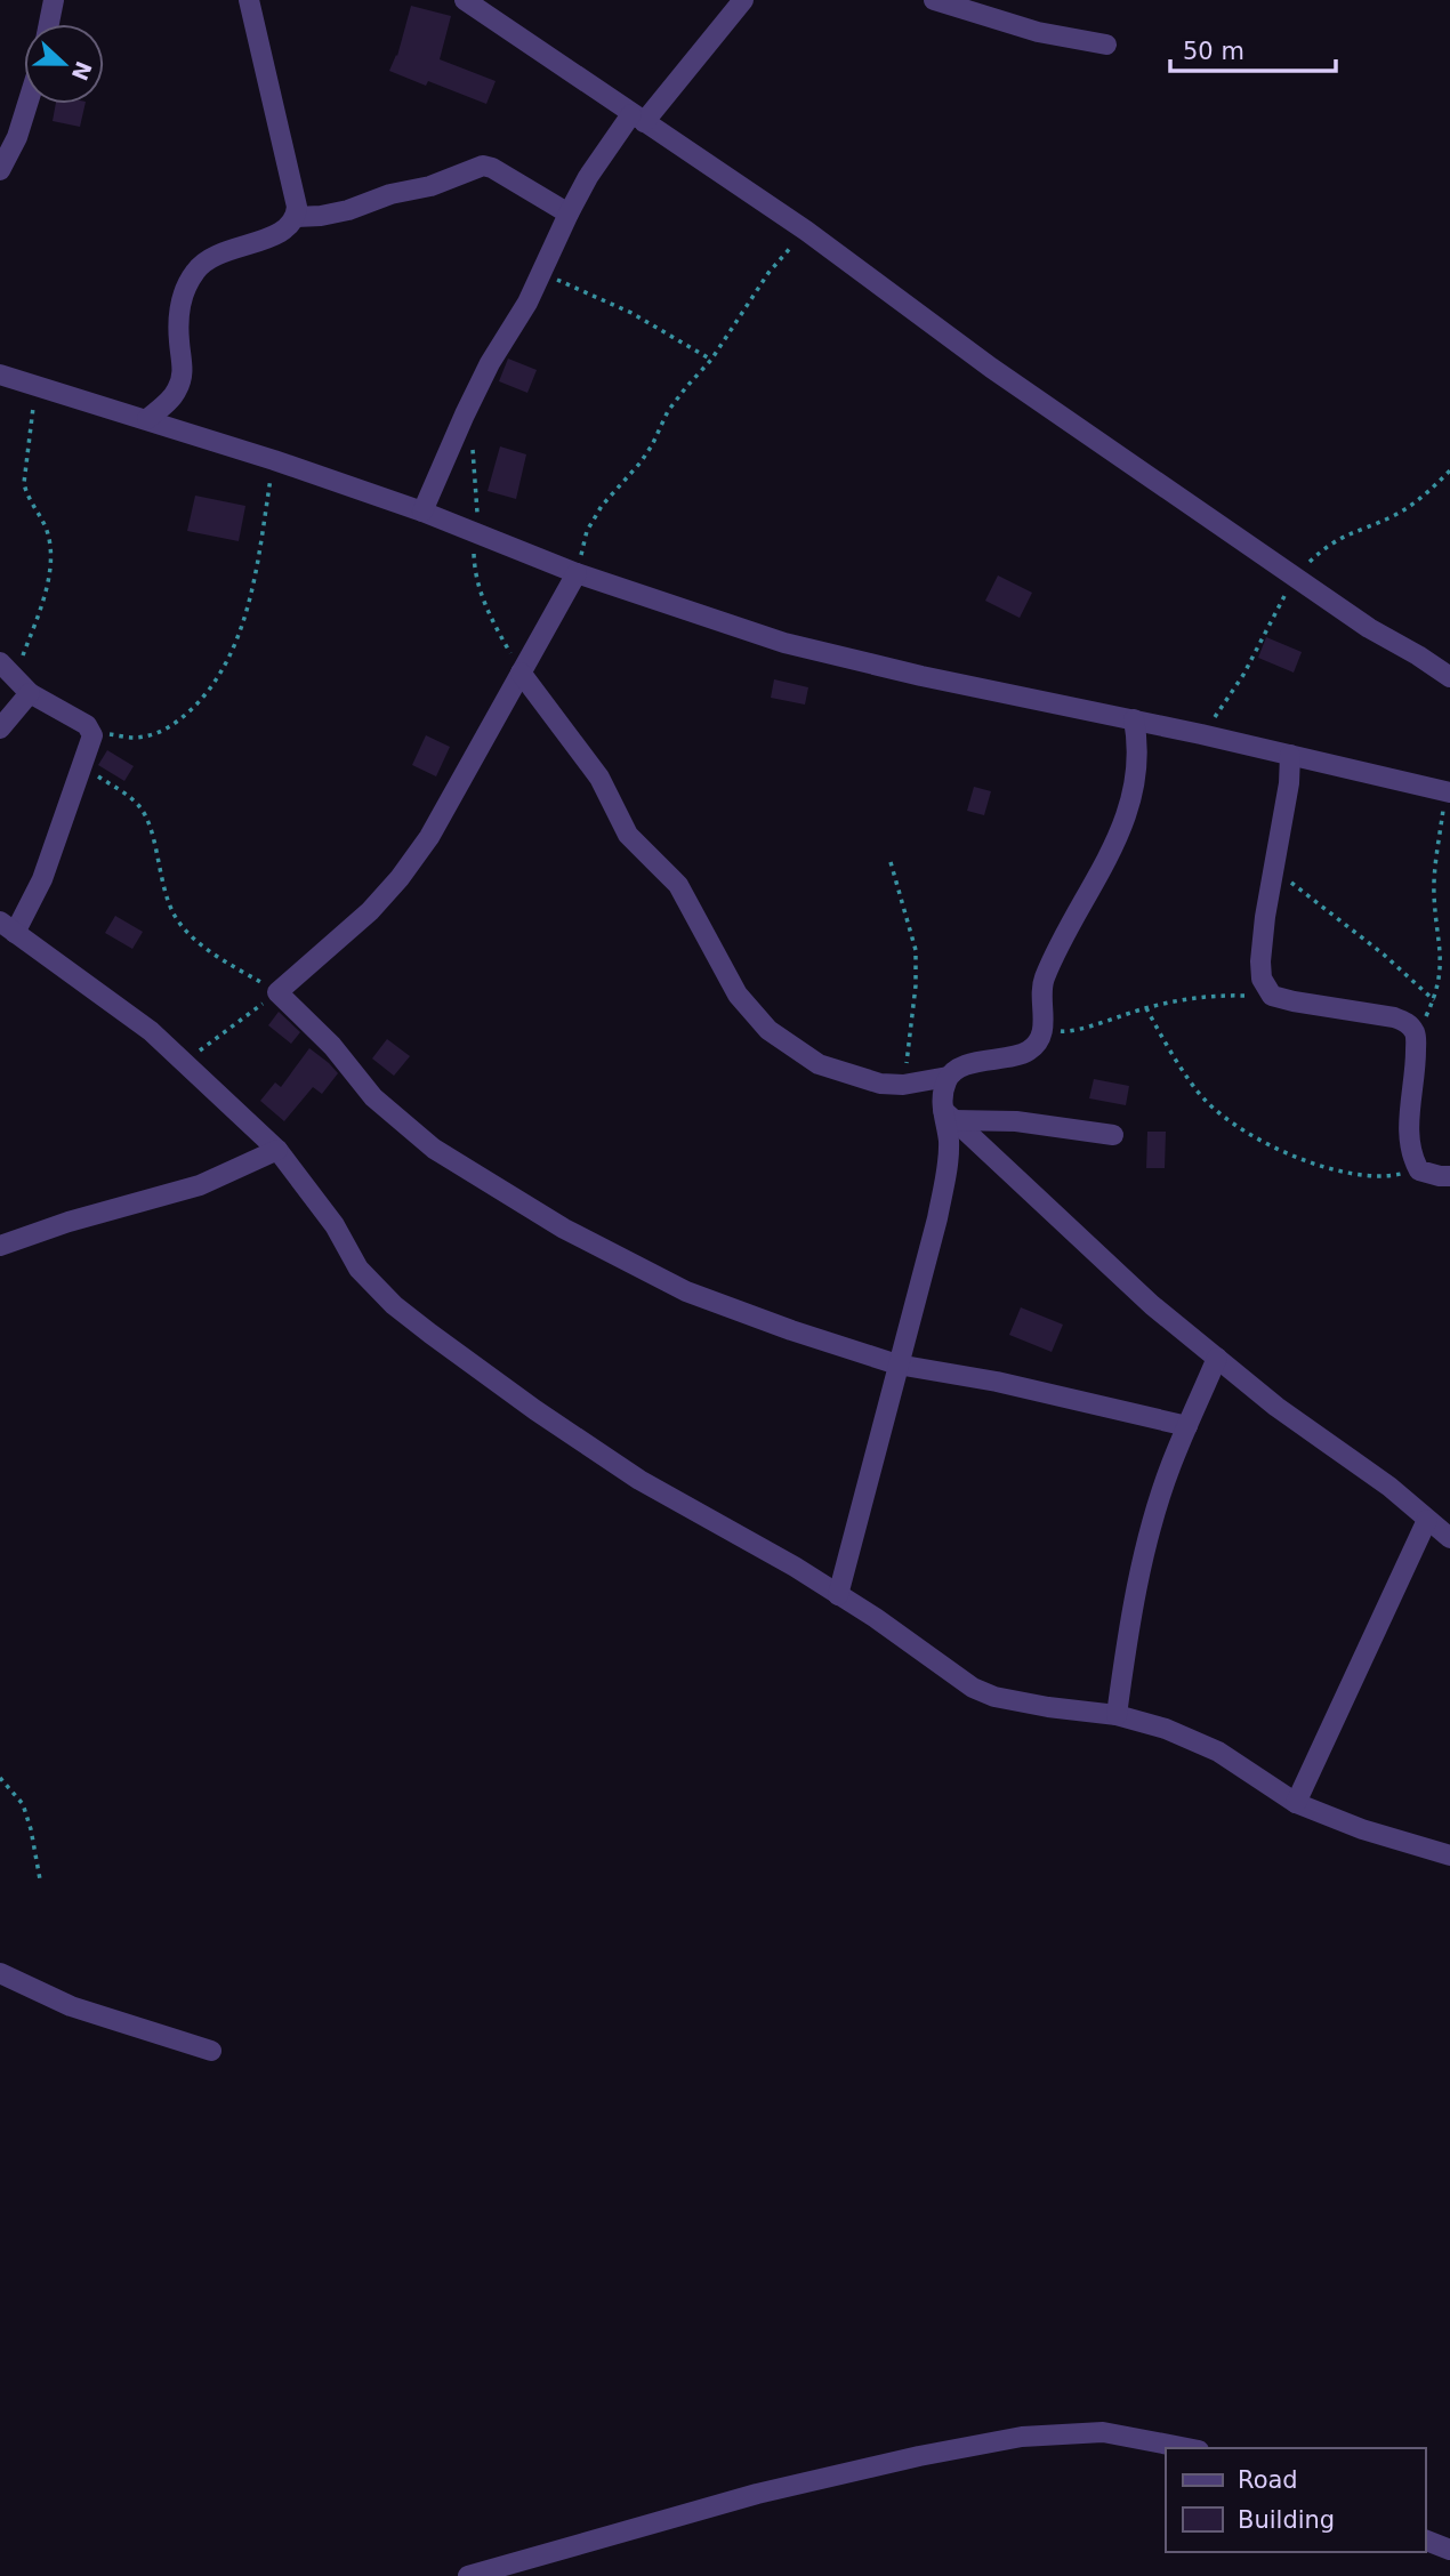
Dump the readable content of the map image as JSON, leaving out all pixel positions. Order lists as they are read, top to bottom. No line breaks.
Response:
{"legend":["Road","Building"],"scale_bar":"50 m","north":"right"}
